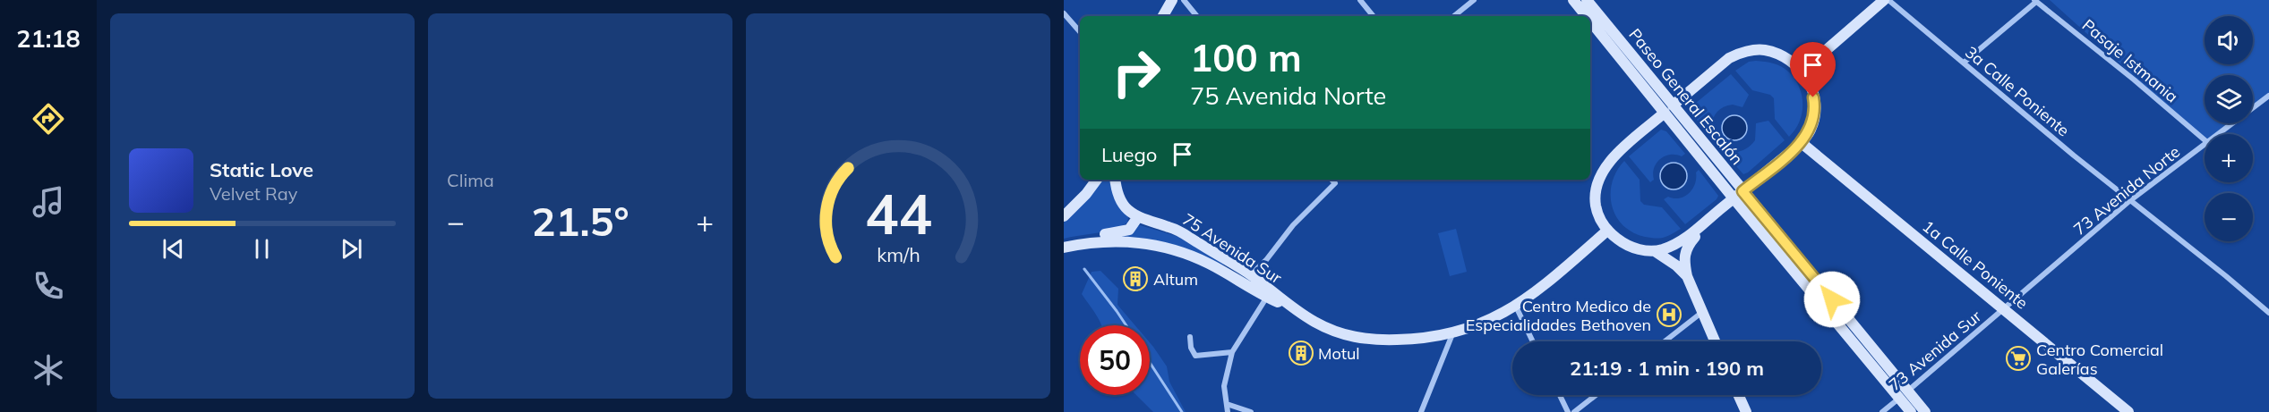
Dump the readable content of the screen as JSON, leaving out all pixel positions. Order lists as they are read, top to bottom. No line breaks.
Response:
{"streets":{"main road":["Paseo General Escalón","75 Avenida Sur","1a Calle Poniente"],"street":["Pasaje Istmania","3a Calle Poniente","73 Avenida Norte","73 Avenida Sur"]},"crossings":[["3a Calle Poniente","73 Avenida Norte"],["Paseo General Escalón","75 Avenida Sur"],["Paseo General Escalón","1a Calle Poniente"],["Paseo General Escalón","73 Avenida Sur"],["73 Avenida Norte","1a Calle Poniente"],["73 Avenida Norte","73 Avenida Sur"],["1a Calle Poniente","73 Avenida Sur"]],"places":{"building":["Altum","Motul"],"hospital":["Centro Medico de Especialidades Bethoven"],"supermarket":["Centro Comercial Galerías"]},"page":{"tabs":"21:18","tile":"Clima","map_buttons":["+","−"],"turn":["100 m","75 Avenida Norte"],"then":"Luego","song":["Static Love","Velvet Ray"],"heat":["−","21.5°","+"],"limit":"50","trip":"21:19 · 1 min · 190 m","gauge":["44","km/h"]}}
